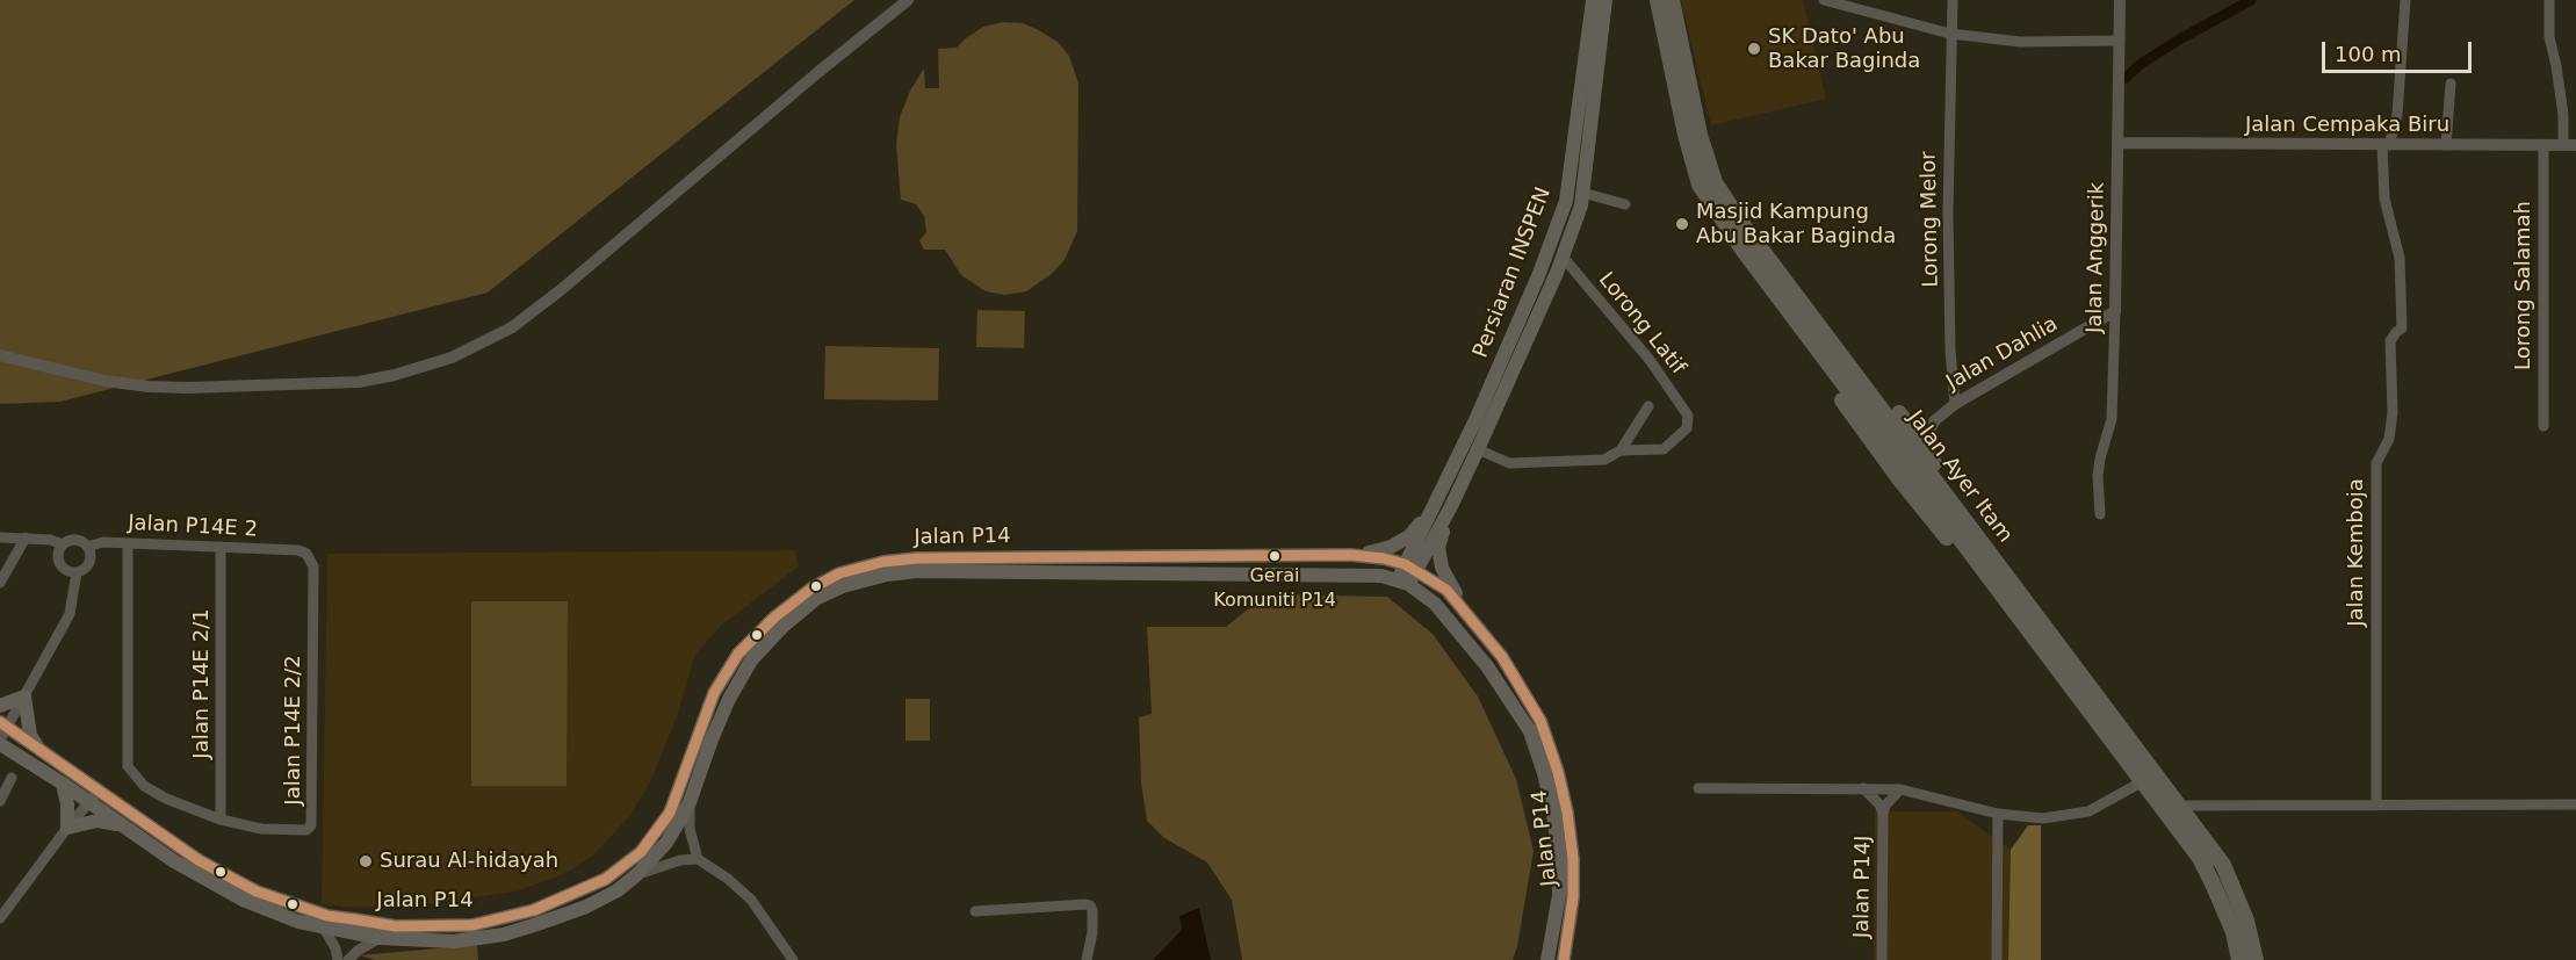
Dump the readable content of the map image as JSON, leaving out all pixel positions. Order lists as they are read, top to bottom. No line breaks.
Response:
{"streets":{"main road":["Persiaran INSPEN","Jalan Ayer Itam","Jalan P14"],"street":["Jalan Cempaka Biru","Lorong Melor","Jalan Anggerik","Lorong Salamah","Lorong Latif","Jalan Dahlia","Jalan P14E 2","Jalan Kemboja","Jalan P14E 2/1","Jalan P14E 2/2","Jalan P14J"]},"crossings":[["Jalan Cempaka Biru","Jalan Anggerik"],["Jalan Cempaka Biru","Lorong Salamah"],["Jalan Cempaka Biru","Jalan Kemboja"],["Lorong Melor","Jalan Dahlia"],["Jalan Anggerik","Jalan Dahlia"],["Persiaran INSPEN","Lorong Latif"],["Jalan P14E 2","Jalan P14E 2/1"],["Jalan P14E 2","Jalan P14E 2/2"],["Jalan P14E 2/1","Jalan P14E 2/2"]],"places":["SK Dato' Abu Bakar Baginda","Masjid Kampung Abu Bakar Baginda","Gerai Komuniti P14","Surau Al-hidayah"],"scale_bar":"100 m"}
